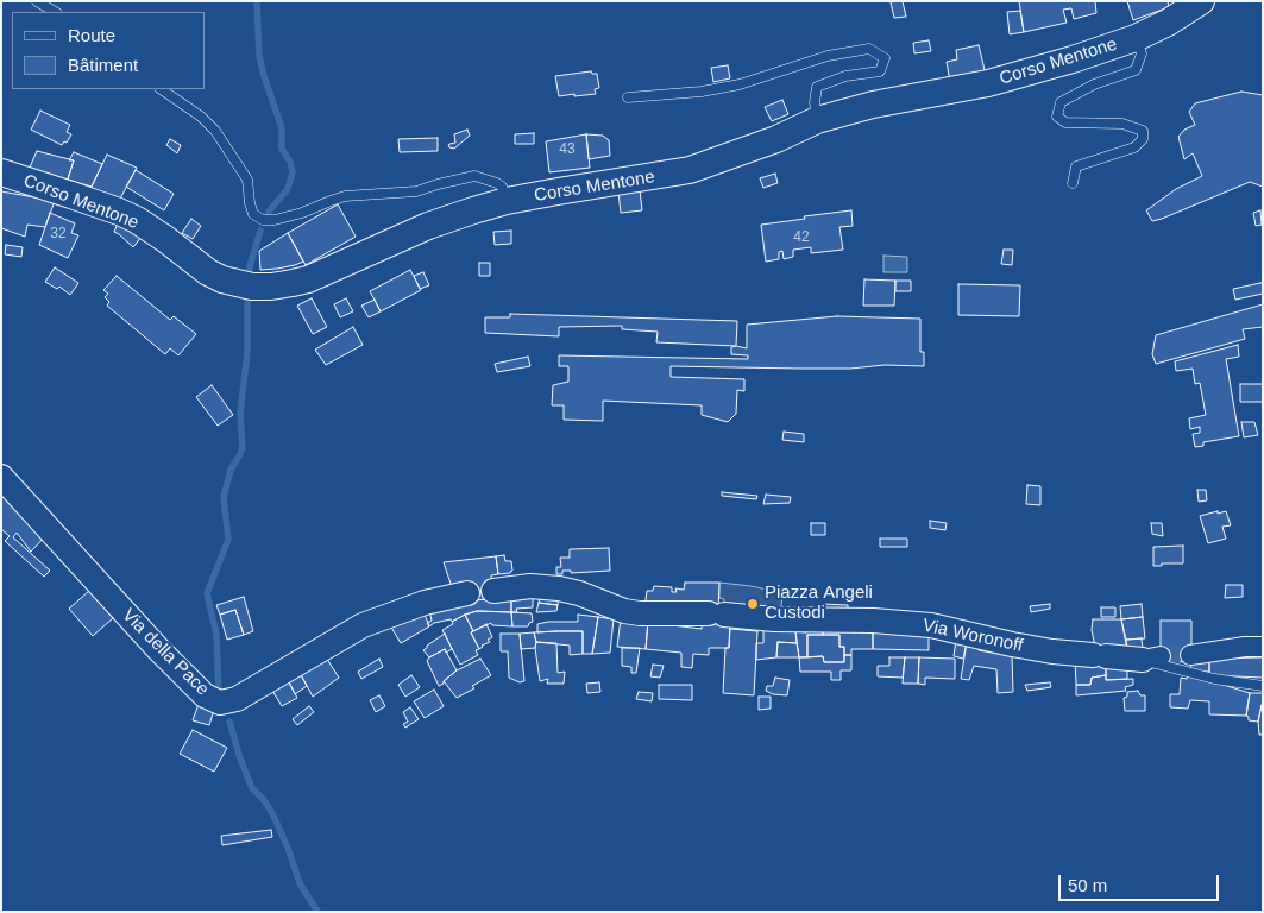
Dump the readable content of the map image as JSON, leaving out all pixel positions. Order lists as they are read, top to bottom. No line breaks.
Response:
{"streets":{"main road":["Corso Mentone"],"street":["Via Woronoff","Via della Pace"]},"places":["Piazza Angeli Custodi"],"house_numbers":["43","32","42"],"legend":["Route","Bâtiment"],"scale_bar":"50 m"}
